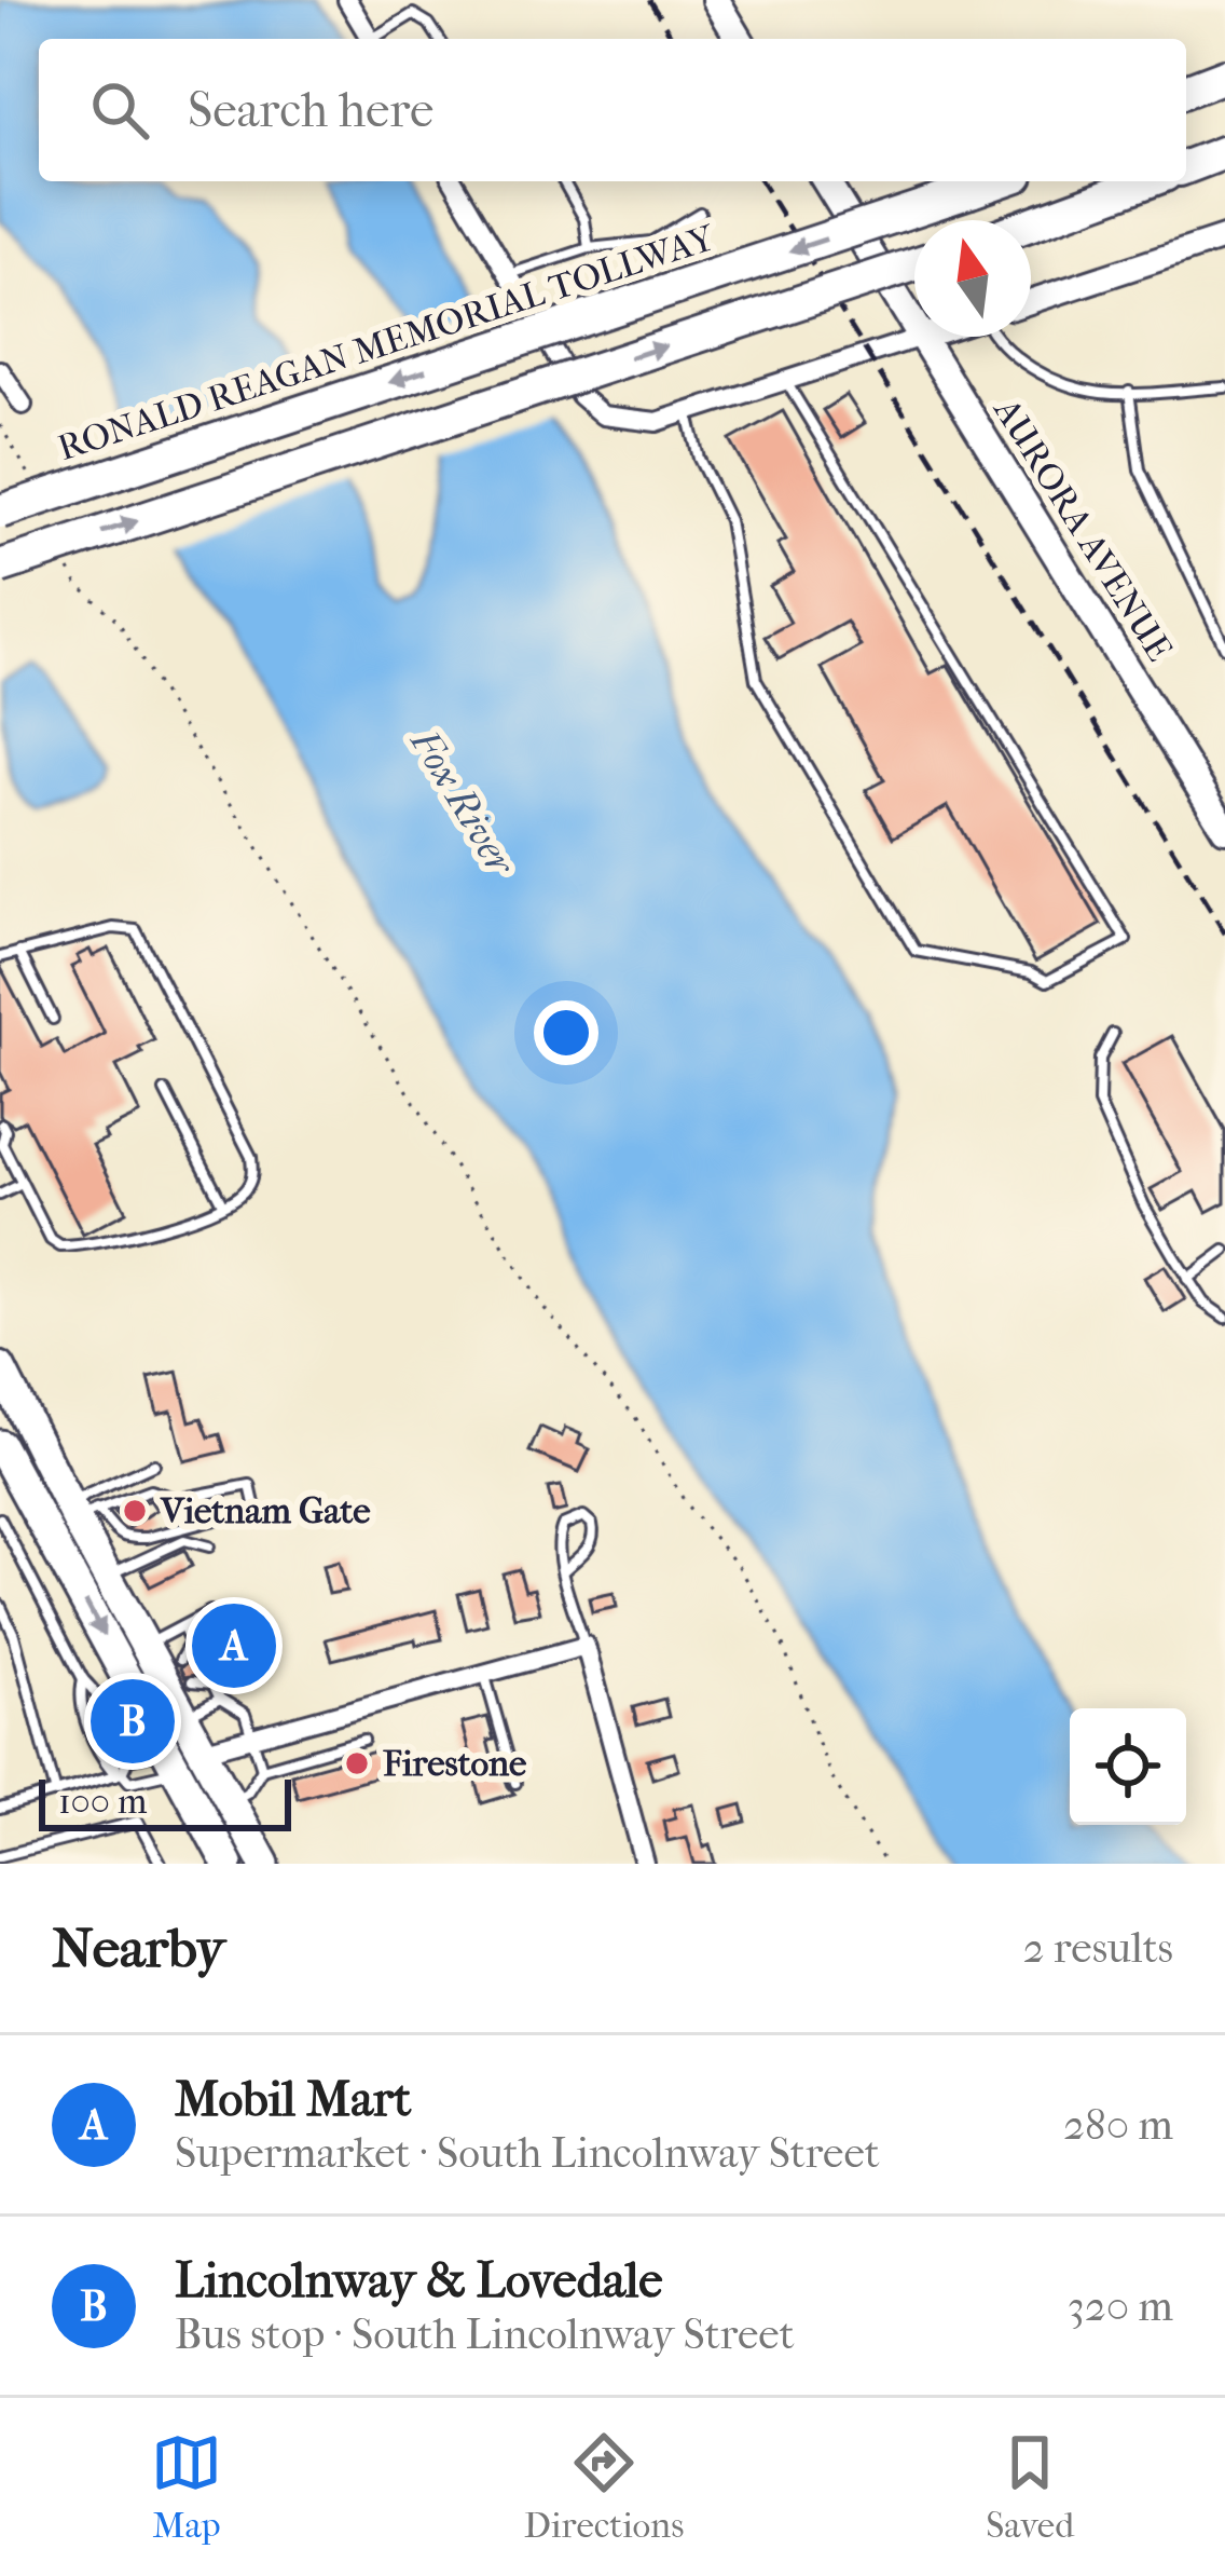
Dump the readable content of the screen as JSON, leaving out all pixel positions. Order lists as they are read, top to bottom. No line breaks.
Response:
{"streets":{"highway":["RONALD REAGAN MEMORIAL TOLLWAY"],"main road":["AURORA AVENUE"]},"water":["Fox River"],"places":["Vietnam Gate","Firestone"],"scale_bar":"100 m","north":"top","page":{"search":"Search here","pins":["A","B"],"scale":"100 m","heading":["Nearby","2 results"],"list":[{"mark":"A","name":"Mobil Mart","note":"Supermarket · South Lincolnway Street","value":"280 m"},{"mark":"B","name":"Lincolnway & Lovedale","note":"Bus stop · South Lincolnway Street","value":"320 m"}],"nav":["Map","Directions","Saved"]}}
